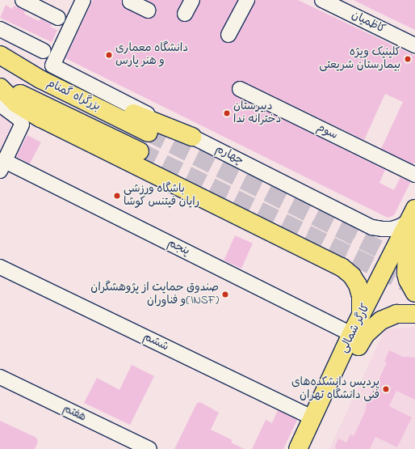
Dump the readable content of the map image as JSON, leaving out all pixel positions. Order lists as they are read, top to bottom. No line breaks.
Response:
{"streets":{"main road":["بزرگراه گمنام","کارگر شمالی"],"street":["کاظمیان","سوم","چهارم","پنجم","ششم","هفتم"]},"crossings":[["چهارم","کارگر شمالی"],["پنجم","کارگر شمالی"],["کارگر شمالی","ششم"]],"places":["دانشگاه معماری و هنر پارس","کلینیک ویژه بیمارستان شریعتی","دبیرستان دخترانه ندا","باشگاه ورزشی رایان فیتنس کوشا","صندوق حمایت از پژوهشگران و فناوران(INSF)","پردیس دانشکده‌های فنی دانشگاه تهران"]}
